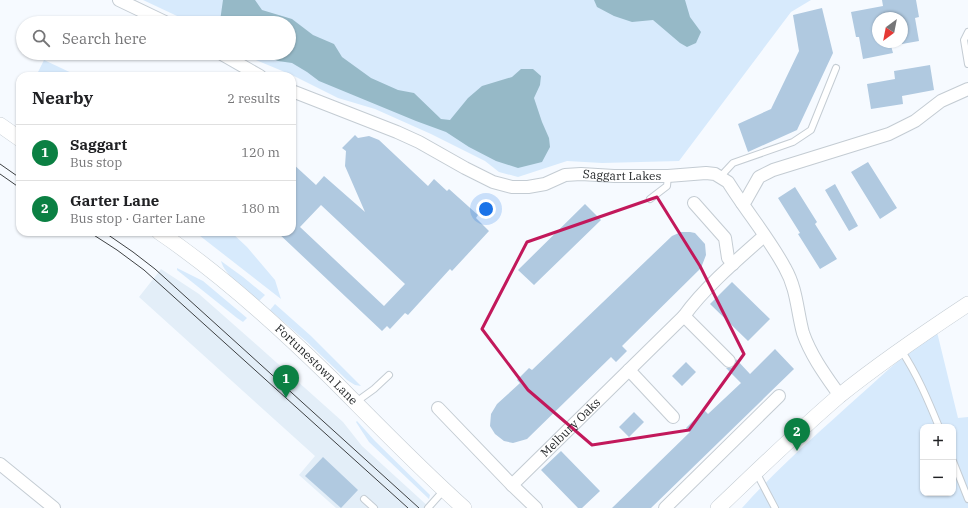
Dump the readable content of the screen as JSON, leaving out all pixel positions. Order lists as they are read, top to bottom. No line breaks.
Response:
{"streets":{"street":["Saggart Lakes","Fortunestown Lane","Melbury Oaks"]},"north":"bottom left","page":{"search":"Search here","heading":["Nearby","2 results"],"list":[{"mark":"1","name":"Saggart","note":"Bus stop","value":"120 m"},{"mark":"2","name":"Garter Lane","note":"Bus stop · Garter Lane","value":"180 m"}],"pins":["1","2"],"map_buttons":["+","−"]}}
